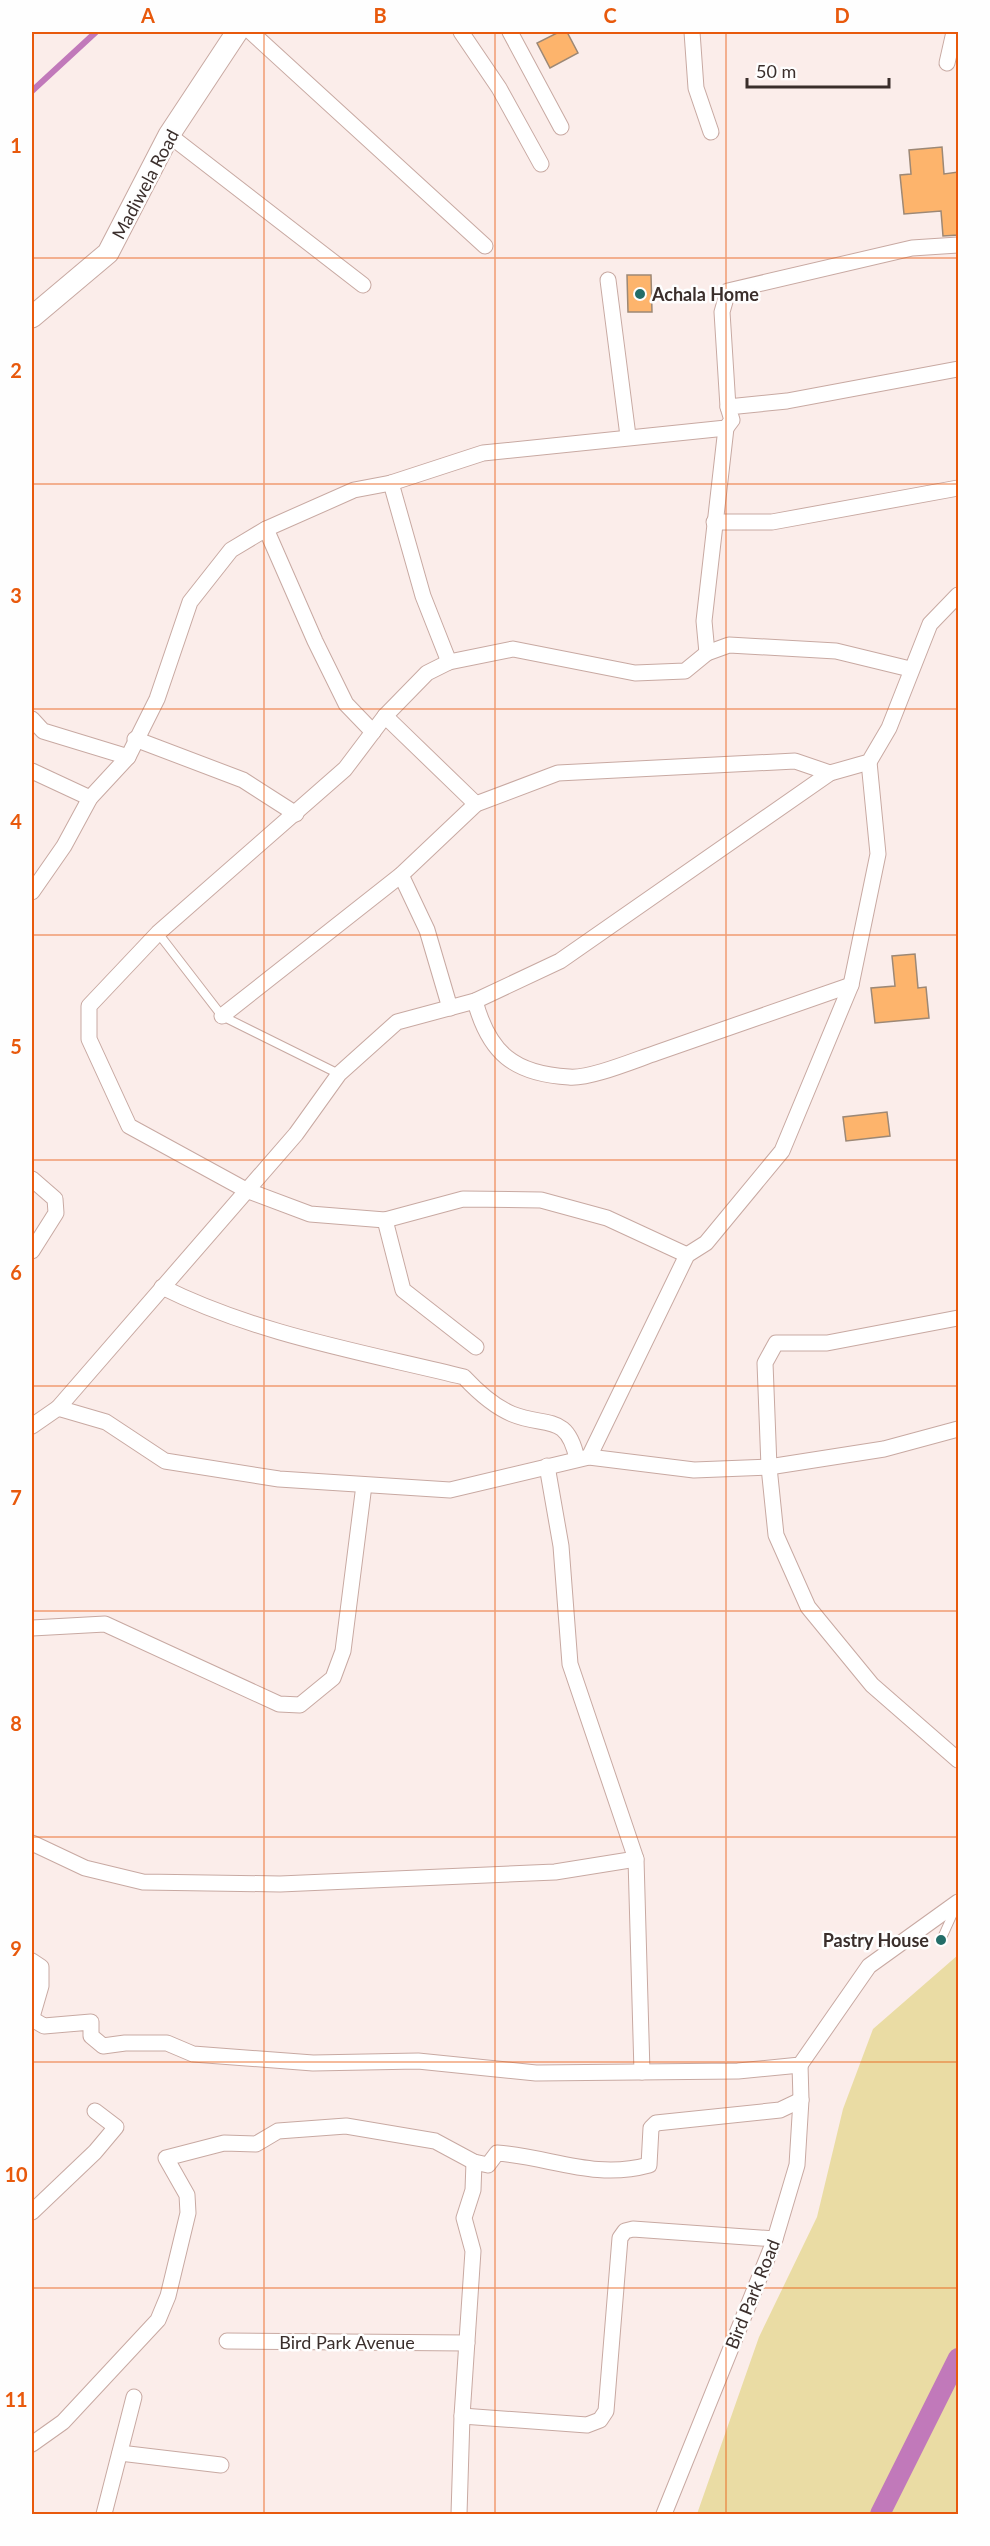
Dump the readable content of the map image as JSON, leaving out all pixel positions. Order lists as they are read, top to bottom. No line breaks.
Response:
{"streets":{"main road":["Madiwela Road"],"street":["Bird Park Road","Bird Park Avenue"]},"places":["Achala Home","Pastry House"],"scale_bar":"50 m","grid":{"columns":["A","B","C","D"],"rows":["1","2","3","4","5","6","7","8","9","10","11"]}}
